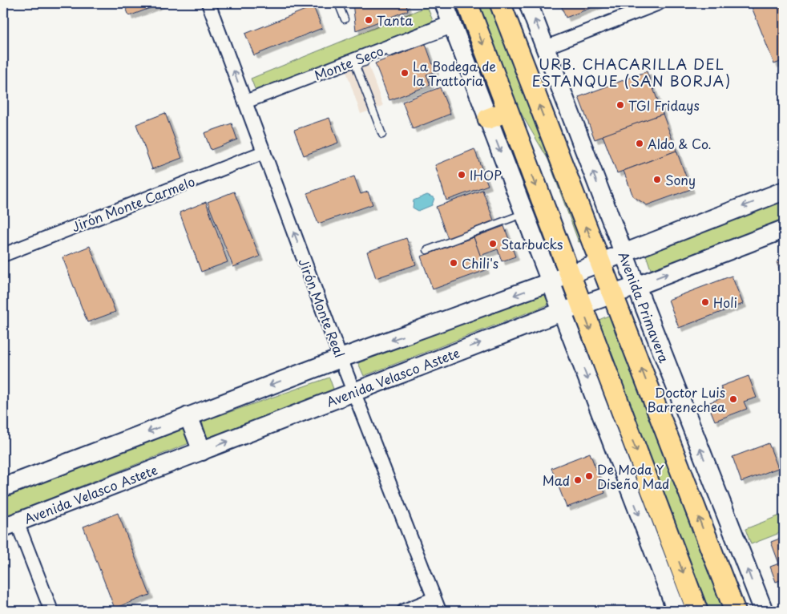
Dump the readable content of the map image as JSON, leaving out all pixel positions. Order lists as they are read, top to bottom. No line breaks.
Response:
{"streets":{"main road":["Avenida Primavera","Avenida Velasco Astete"],"street":["Monte Seco","Jirón Monte Carmelo","Jirón Monte Real"]},"crossings":[["Monte Seco","Jirón Monte Real"],["Jirón Monte Carmelo","Jirón Monte Real"],["Avenida Primavera","Avenida Velasco Astete"],["Jirón Monte Real","Avenida Velasco Astete"]],"one_way":["Jirón Monte Real"],"districts":["URB. CHACARILLA DEL ESTANQUE (SAN BORJA)"],"places":["Tanta","La Bodega de la Trattoria","TGI Fridays","Aldo & Co.","IHOP","Sony","Starbucks","Chili's","Holi","Doctor Luis Barrenechea","De Moda Y Diseño Mad","Mad"]}
